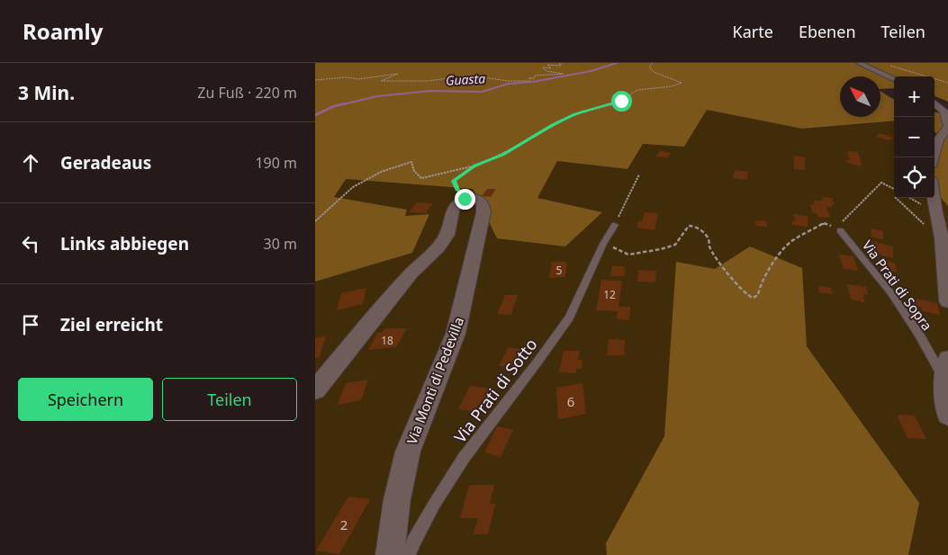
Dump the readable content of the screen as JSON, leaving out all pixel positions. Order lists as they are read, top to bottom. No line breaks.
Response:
{"streets":{"street":["Via Monti di Pedevilla"],"lane":["Via Prati di Sopra","Via Prati di Sotto"]},"water":["Guasta"],"house_numbers":["5","12","18","6","2"],"north":"top left","page":{"header":"Roamly","nav":["Karte","Ebenen","Teilen"],"heading":["3 Min.","Zu Fuß · 220 m"],"map_buttons":["+","−"],"list":[["Geradeaus","190 m"],["Links abbiegen","30 m"],"Ziel erreicht"],"buttons":["Speichern","Teilen"]}}
